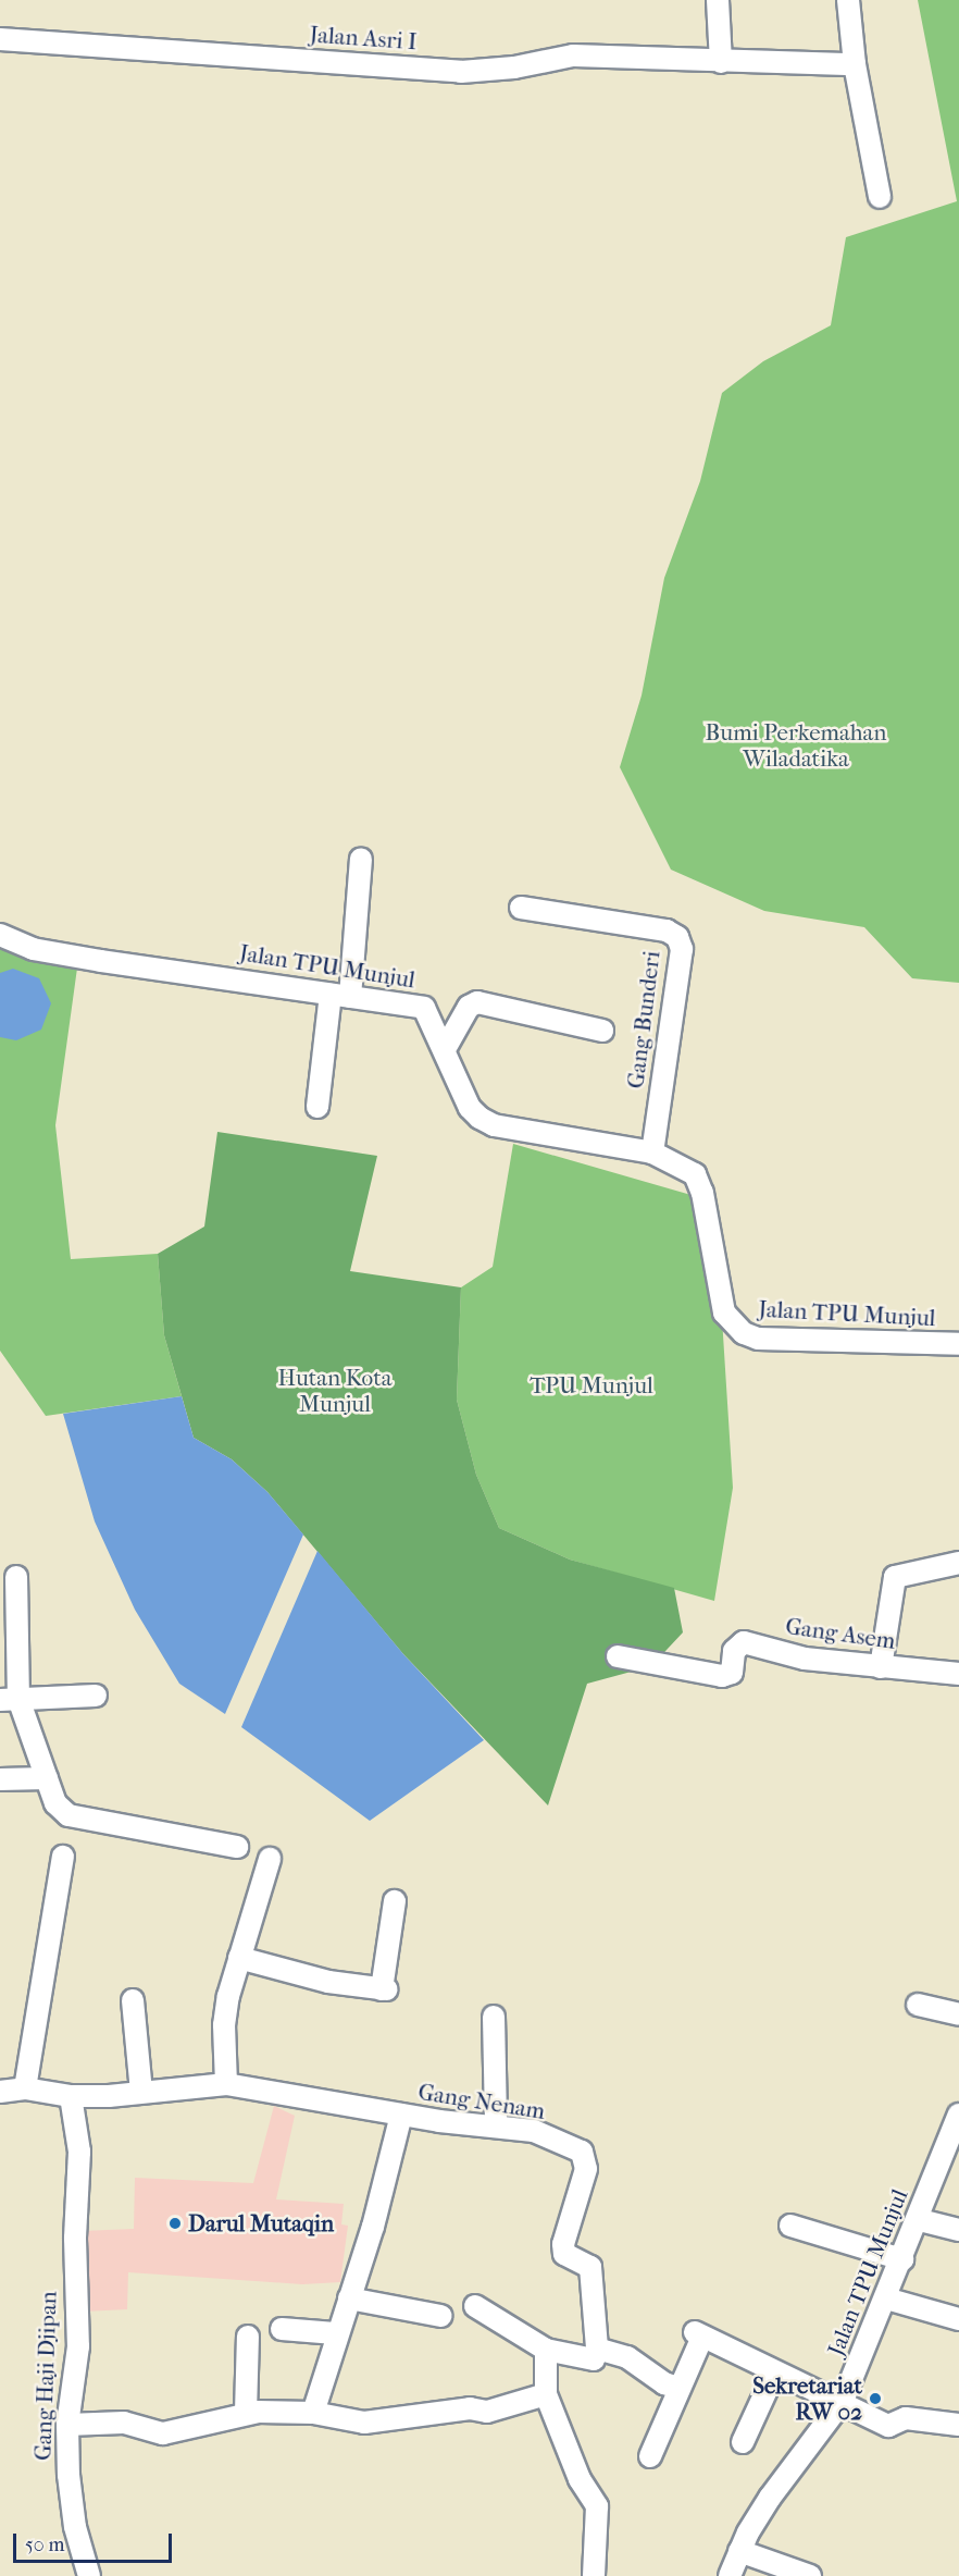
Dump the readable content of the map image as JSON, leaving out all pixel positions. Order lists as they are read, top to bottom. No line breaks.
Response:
{"streets":{"street":["Jalan Asri I","Jalan TPU Munjul","Gang Bunderi","Gang Asem","Gang Nenam","Gang Haji Djipan"]},"crossings":[["Jalan TPU Munjul","Gang Bunderi"],["Gang Nenam","Gang Haji Djipan"]],"parks":["Bumi Perkemahan Wiladatika","Hutan Kota Munjul","TPU Munjul"],"places":["Darul Mutaqin","Sekretariat RW 02"],"scale_bar":"50 m"}
